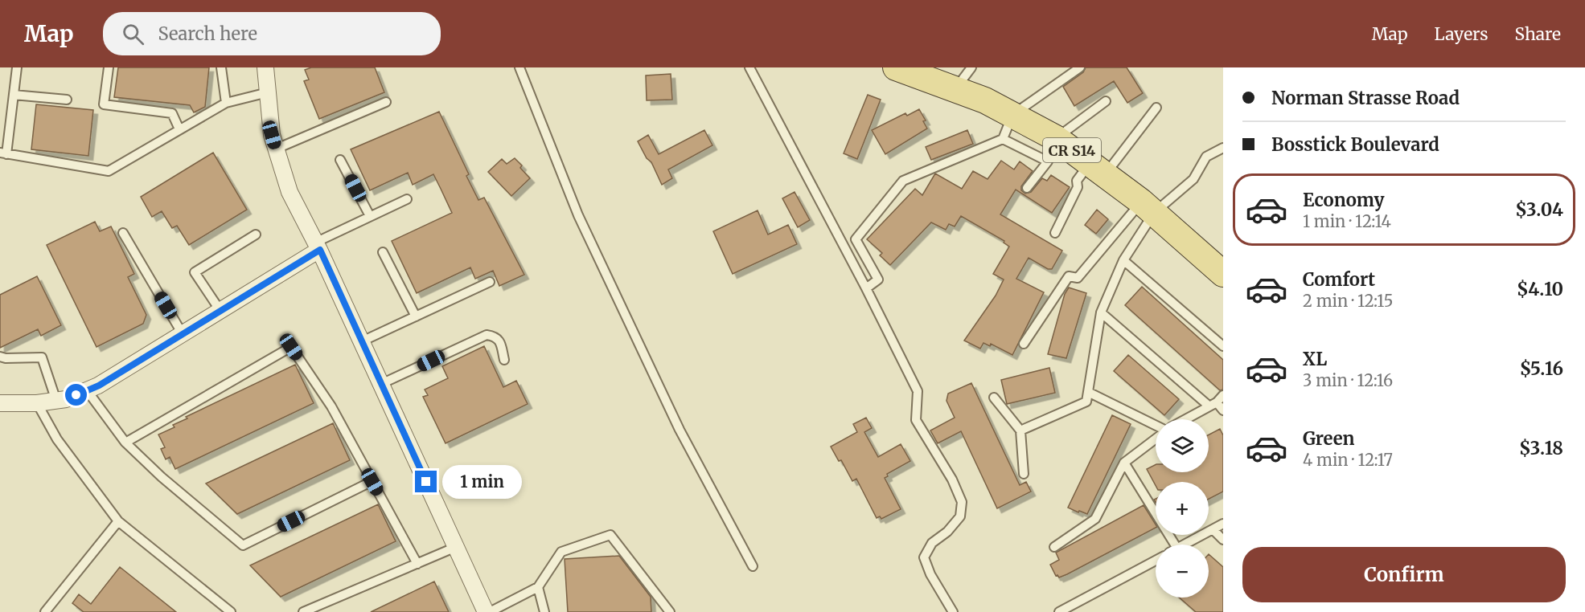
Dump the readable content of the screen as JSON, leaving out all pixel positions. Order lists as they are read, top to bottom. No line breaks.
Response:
{"streets":{"main road":["CR S14"]},"page":{"header":"Map","search":"Search here","nav":["Map","Layers","Share"],"banner":["Norman Strasse Road","Bosstick Boulevard"],"list":[{"name":"Economy","note":"1 min · 12:14","value":"$3.04"},{"name":"Comfort","note":"2 min · 12:15","value":"$4.10"},{"name":"XL","note":"3 min · 12:16","value":"$5.16"},{"name":"Green","note":"4 min · 12:17","value":"$3.18"}],"map_buttons":["+","−"],"bubble":"1 min","buttons":"Confirm"}}
